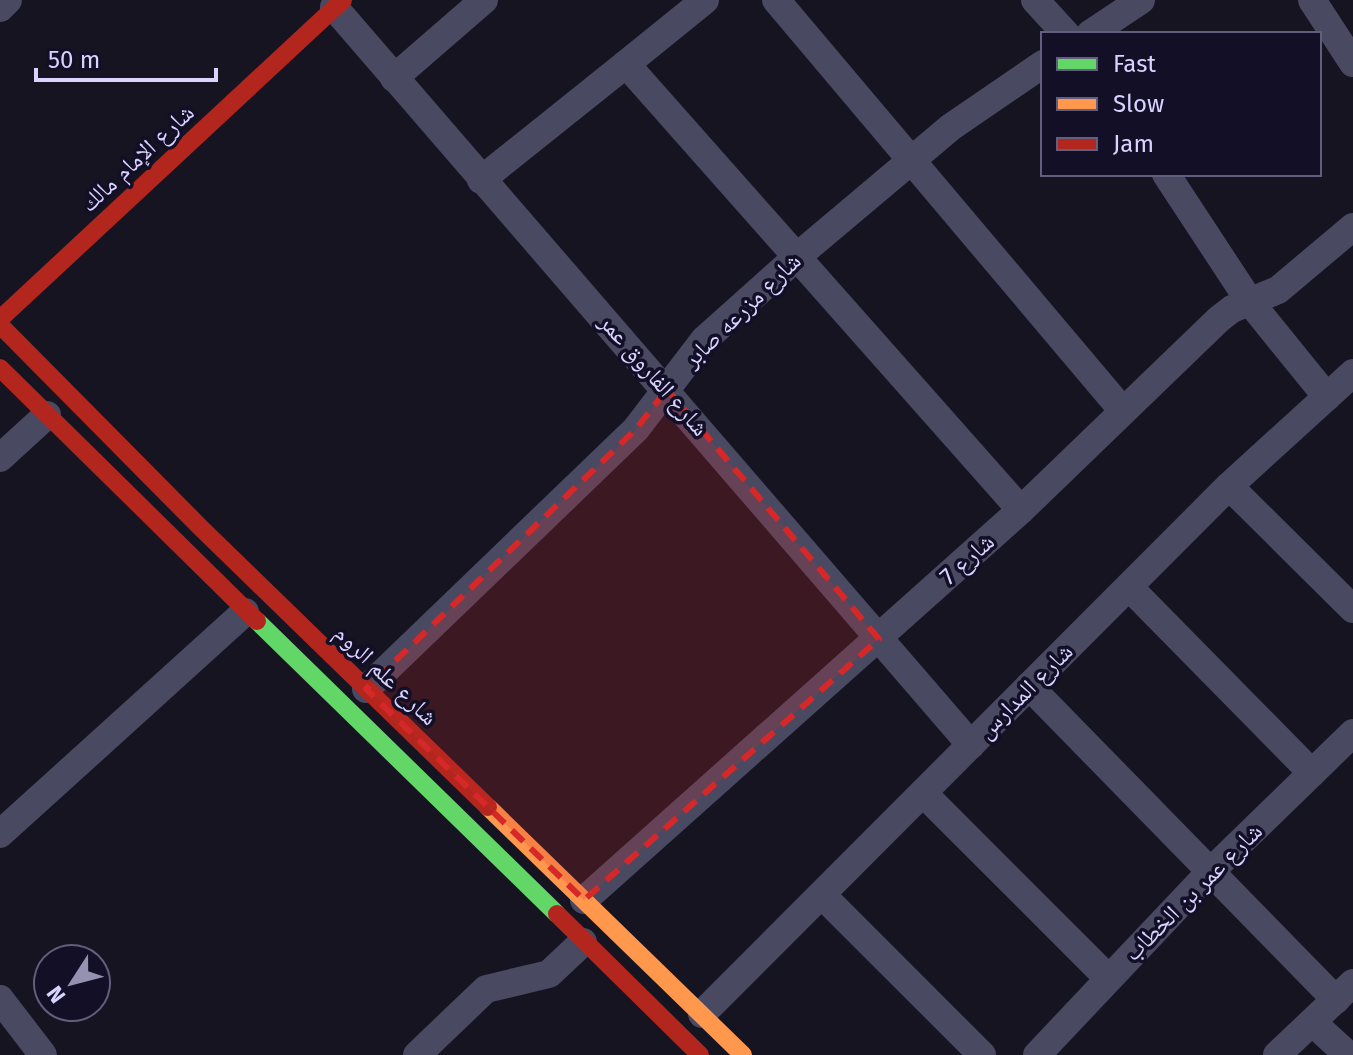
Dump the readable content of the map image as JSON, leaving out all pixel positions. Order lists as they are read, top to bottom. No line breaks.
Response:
{"streets":{"street":["شارع الإمام مالك","شارع مزرعه صابر","شارع الفاروق عمر","شارع 7","شارع علم الروم","شارع المدارس","شارع عمر بن الخطاب"]},"crossings":[["شارع الإمام مالك","شارع الفاروق عمر"],["شارع الإمام مالك","شارع علم الروم"],["شارع مزرعه صابر","شارع الفاروق عمر"],["شارع مزرعه صابر","شارع علم الروم"],["شارع الفاروق عمر","شارع 7"],["شارع الفاروق عمر","شارع المدارس"],["شارع 7","شارع علم الروم"],["شارع علم الروم","شارع المدارس"]],"legend":["Fast","Slow","Jam"],"scale_bar":"50 m","north":"bottom left"}
